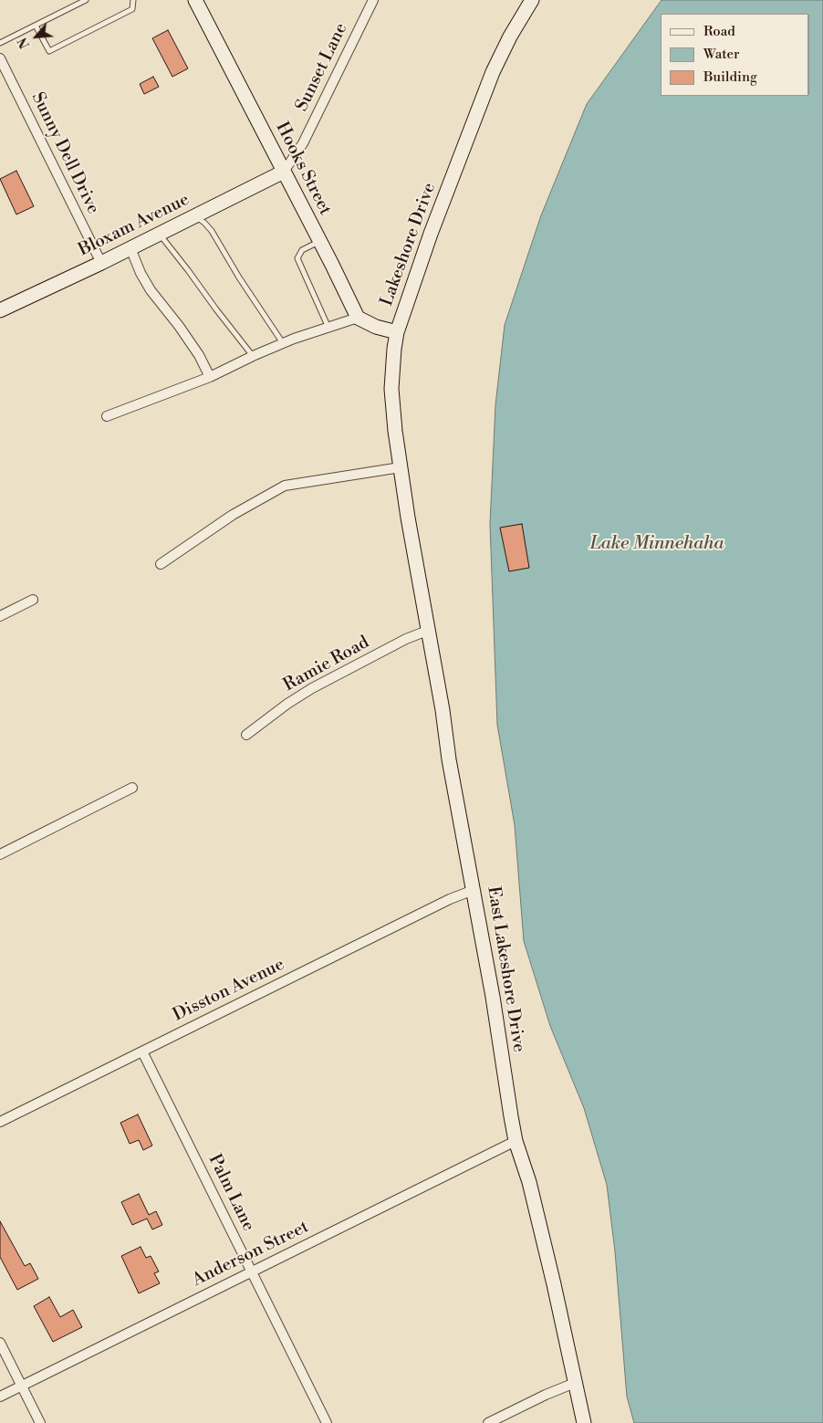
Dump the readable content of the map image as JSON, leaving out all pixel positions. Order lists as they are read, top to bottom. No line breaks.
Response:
{"streets":{"street":["Sunset Lane","Sunny Dell Drive","Hooks Street","Bloxam Avenue","Lakeshore Drive","Ramie Road","East Lakeshore Drive","Disston Avenue","Palm Lane","Anderson Street"]},"crossings":[["Sunset Lane","Hooks Street"],["Sunset Lane","Bloxam Avenue"],["Sunny Dell Drive","Bloxam Avenue"],["Hooks Street","Bloxam Avenue"],["Lakeshore Drive","East Lakeshore Drive"],["Ramie Road","East Lakeshore Drive"],["East Lakeshore Drive","Disston Avenue"],["East Lakeshore Drive","Anderson Street"],["Disston Avenue","Palm Lane"],["Palm Lane","Anderson Street"]],"water":["Lake Minnehaha"],"legend":["Road","Water","Building"],"north":"bottom left"}
